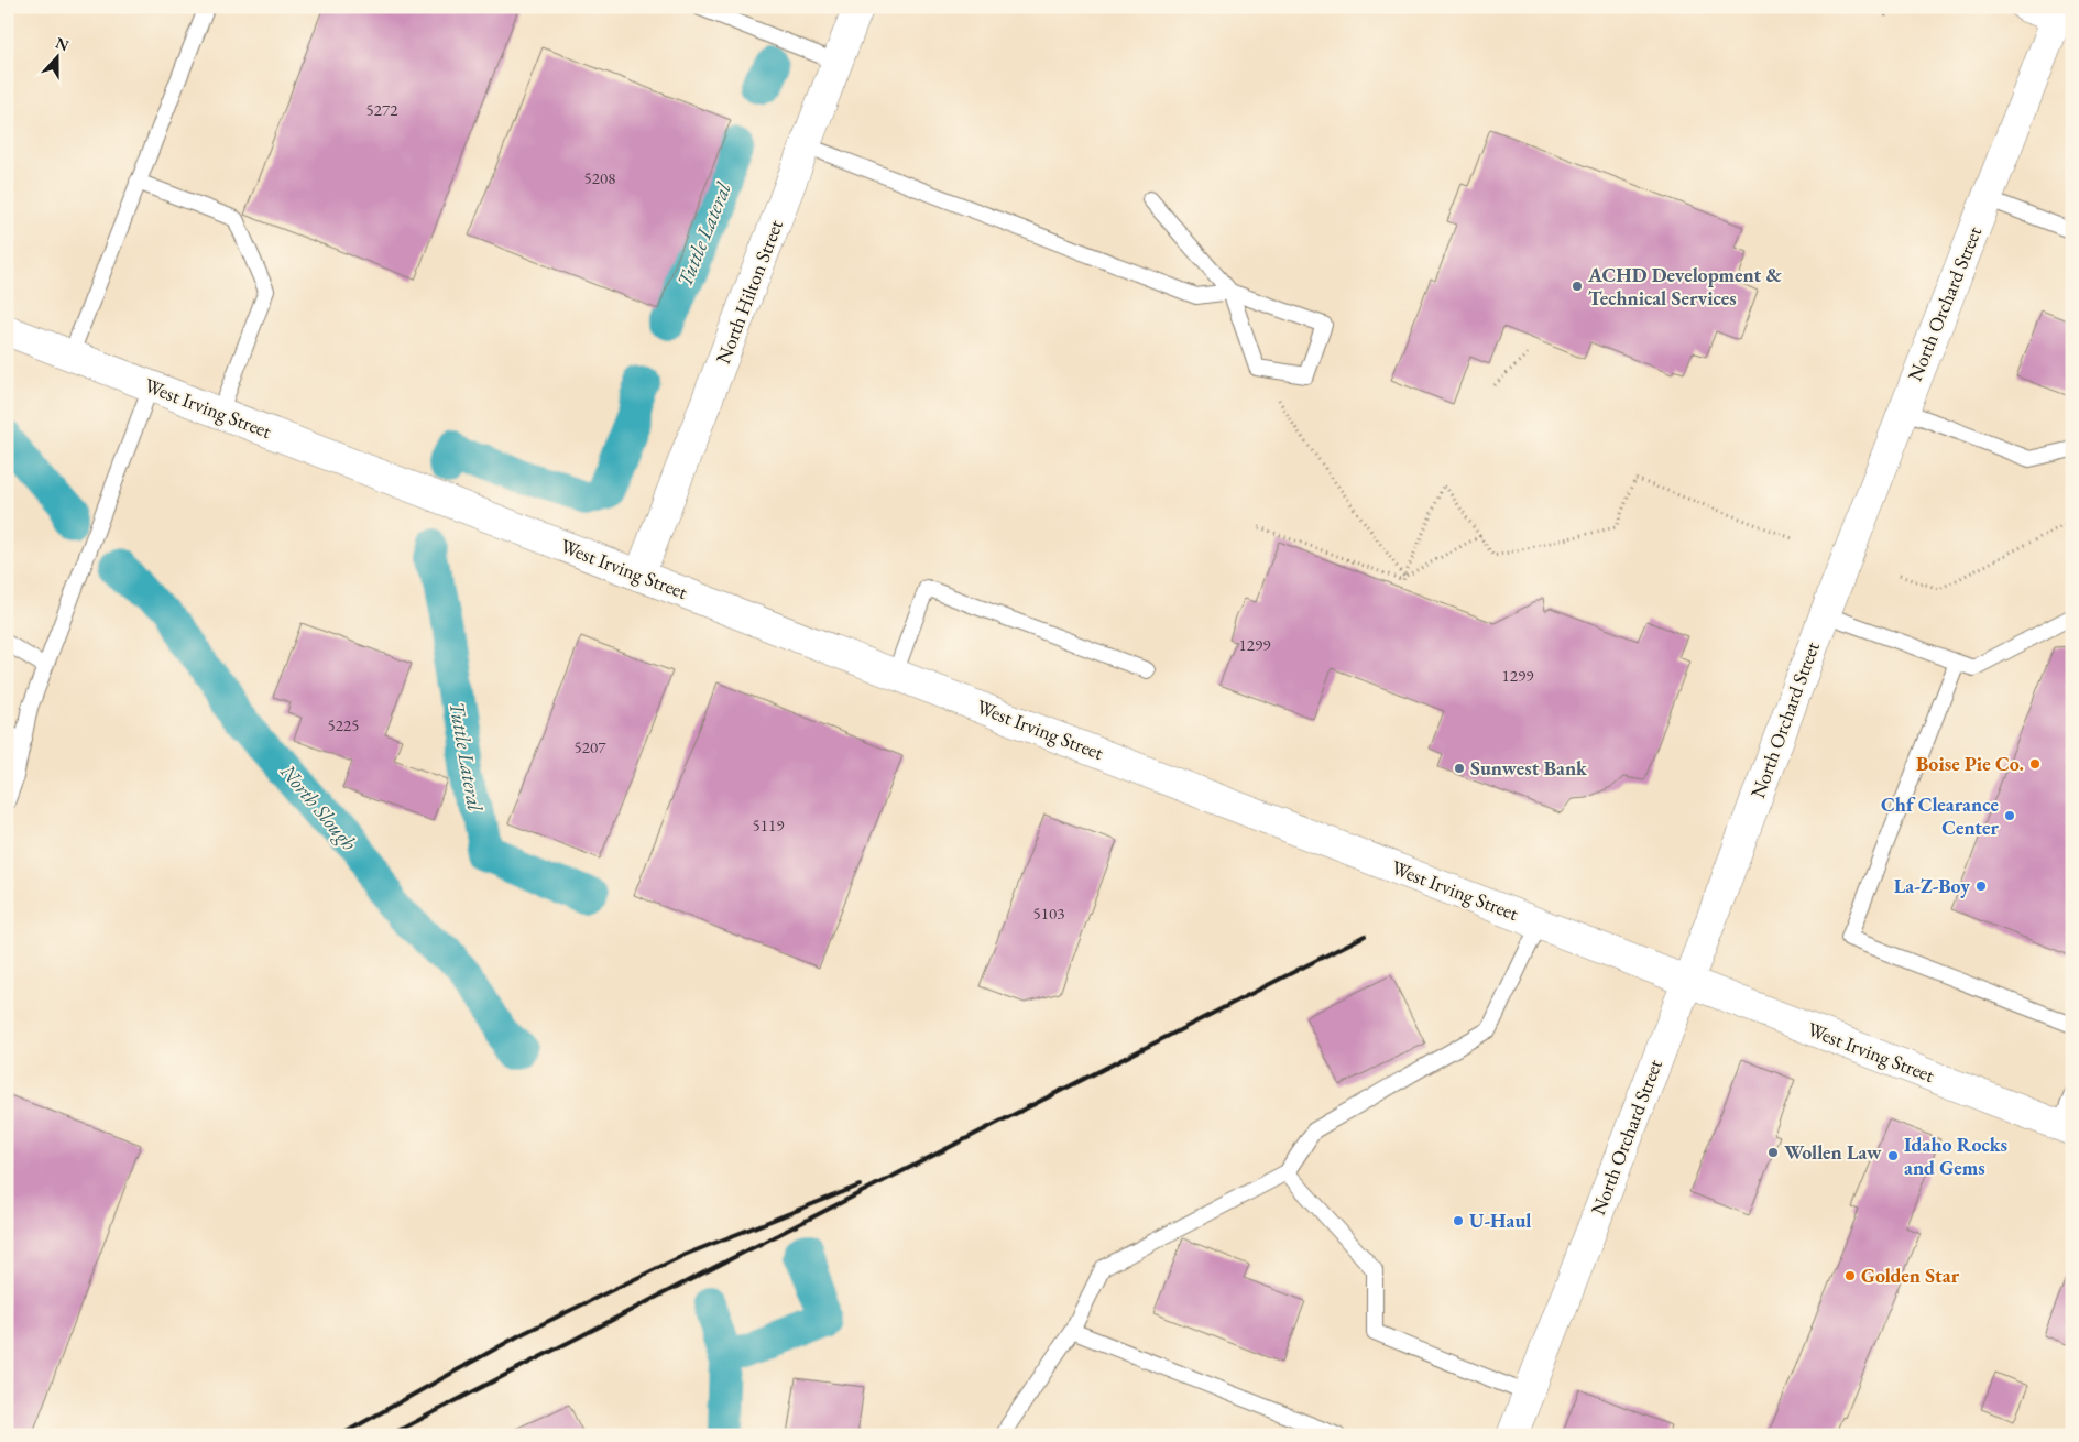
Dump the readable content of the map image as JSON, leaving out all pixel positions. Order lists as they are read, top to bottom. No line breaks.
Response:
{"streets":{"street":["North Hilton Street","North Orchard Street","West Irving Street"]},"crossings":[["North Hilton Street","West Irving Street"],["North Orchard Street","West Irving Street"]],"water":["Tuttle Lateral","North Slough"],"places":["ACHD Development & Technical Services","Boise Pie Co.","Sunwest Bank","Chf Clearance Center","La-Z-Boy","Wollen Law","Idaho Rocks and Gems","U-Haul","Golden Star"],"house_numbers":["5272","5208","1299","1299","5225","5207","5119","5103"],"north":"top"}
